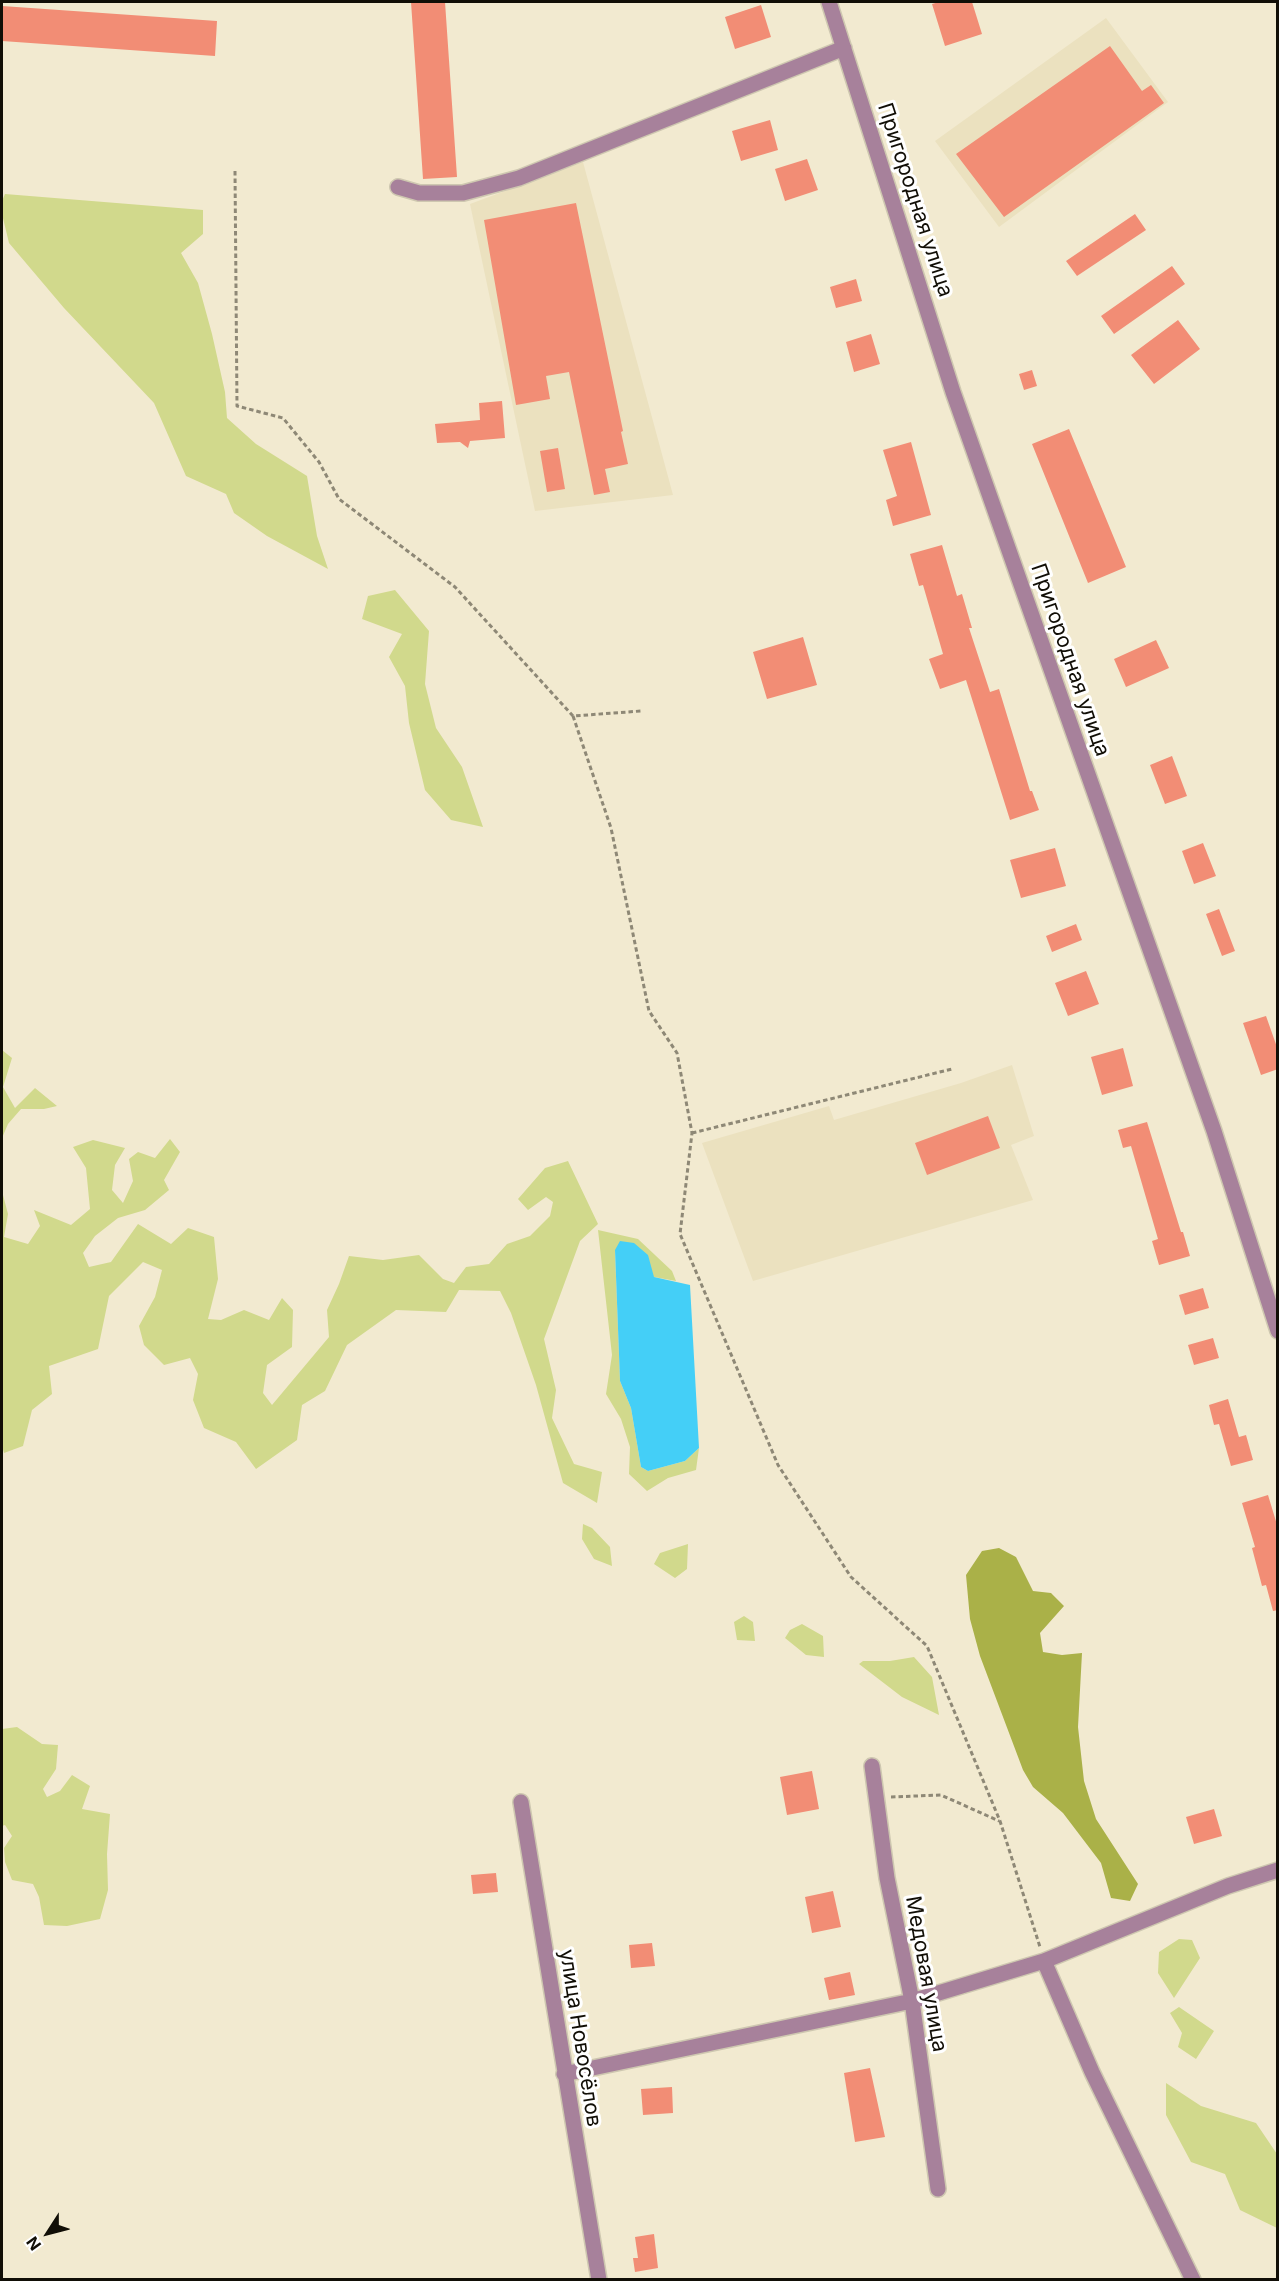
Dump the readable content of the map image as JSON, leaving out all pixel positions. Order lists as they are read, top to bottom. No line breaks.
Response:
{"streets":{"street":["Пригородная улица","Медовая улица","улица Новосёлов"]},"north":"bottom left"}
